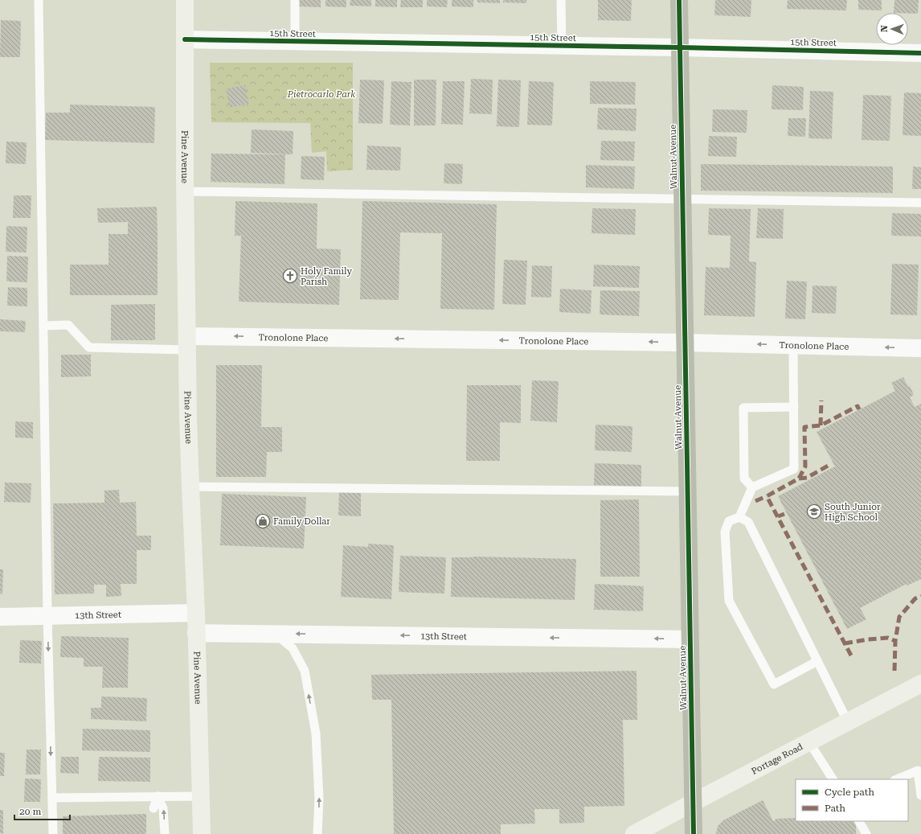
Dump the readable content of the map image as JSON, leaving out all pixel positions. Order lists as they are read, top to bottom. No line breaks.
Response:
{"streets":{"main road":["Pine Avenue","Walnut Avenue","Portage Road"],"street":["15th Street","Tronolone Place","13th Street"]},"crossings":[["15th Street","Pine Avenue"],["15th Street","Walnut Avenue"],["Pine Avenue","Tronolone Place"],["Pine Avenue","13th Street"],["Walnut Avenue","Tronolone Place"],["Walnut Avenue","13th Street"],["Walnut Avenue","Portage Road"]],"one_way":["Tronolone Place","13th Street"],"parks":["Pietrocarlo Park"],"places":{"church":["Holy Family Parish"],"school or university":["South Junior High School"],"shop":["Family Dollar"]},"legend":["Cycle path","Path"],"scale_bar":"20 m","north":"left"}
